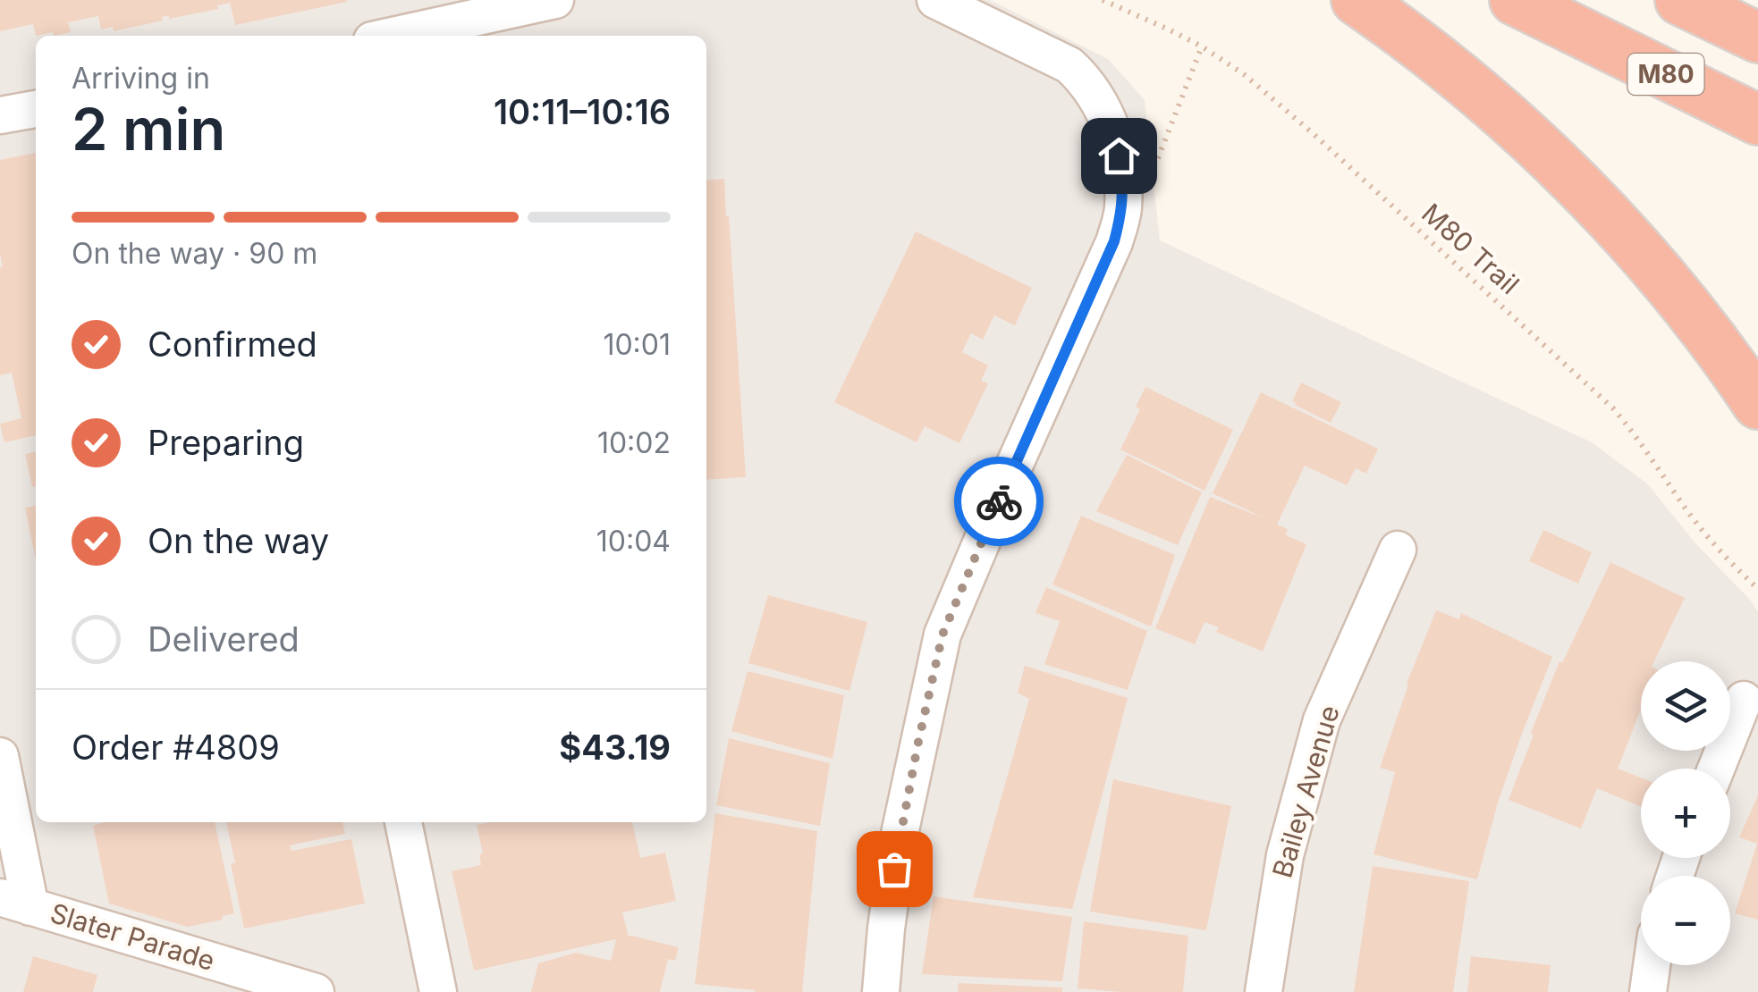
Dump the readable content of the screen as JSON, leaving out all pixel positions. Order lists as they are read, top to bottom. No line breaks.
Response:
{"streets":{"highway":["M80"],"street":["Bailey Avenue","Slater Parade"],"path":["M80 Trail"]},"page":{"heading":["2 min","Arriving in","10:11–10:16"],"panel":["Order #4809","$43.19"],"bar":"On the way · 90 m","list":[["Confirmed","10:01"],["Preparing","10:02"],["On the way","10:04"],"Delivered"],"map_buttons":["+","−"]}}
